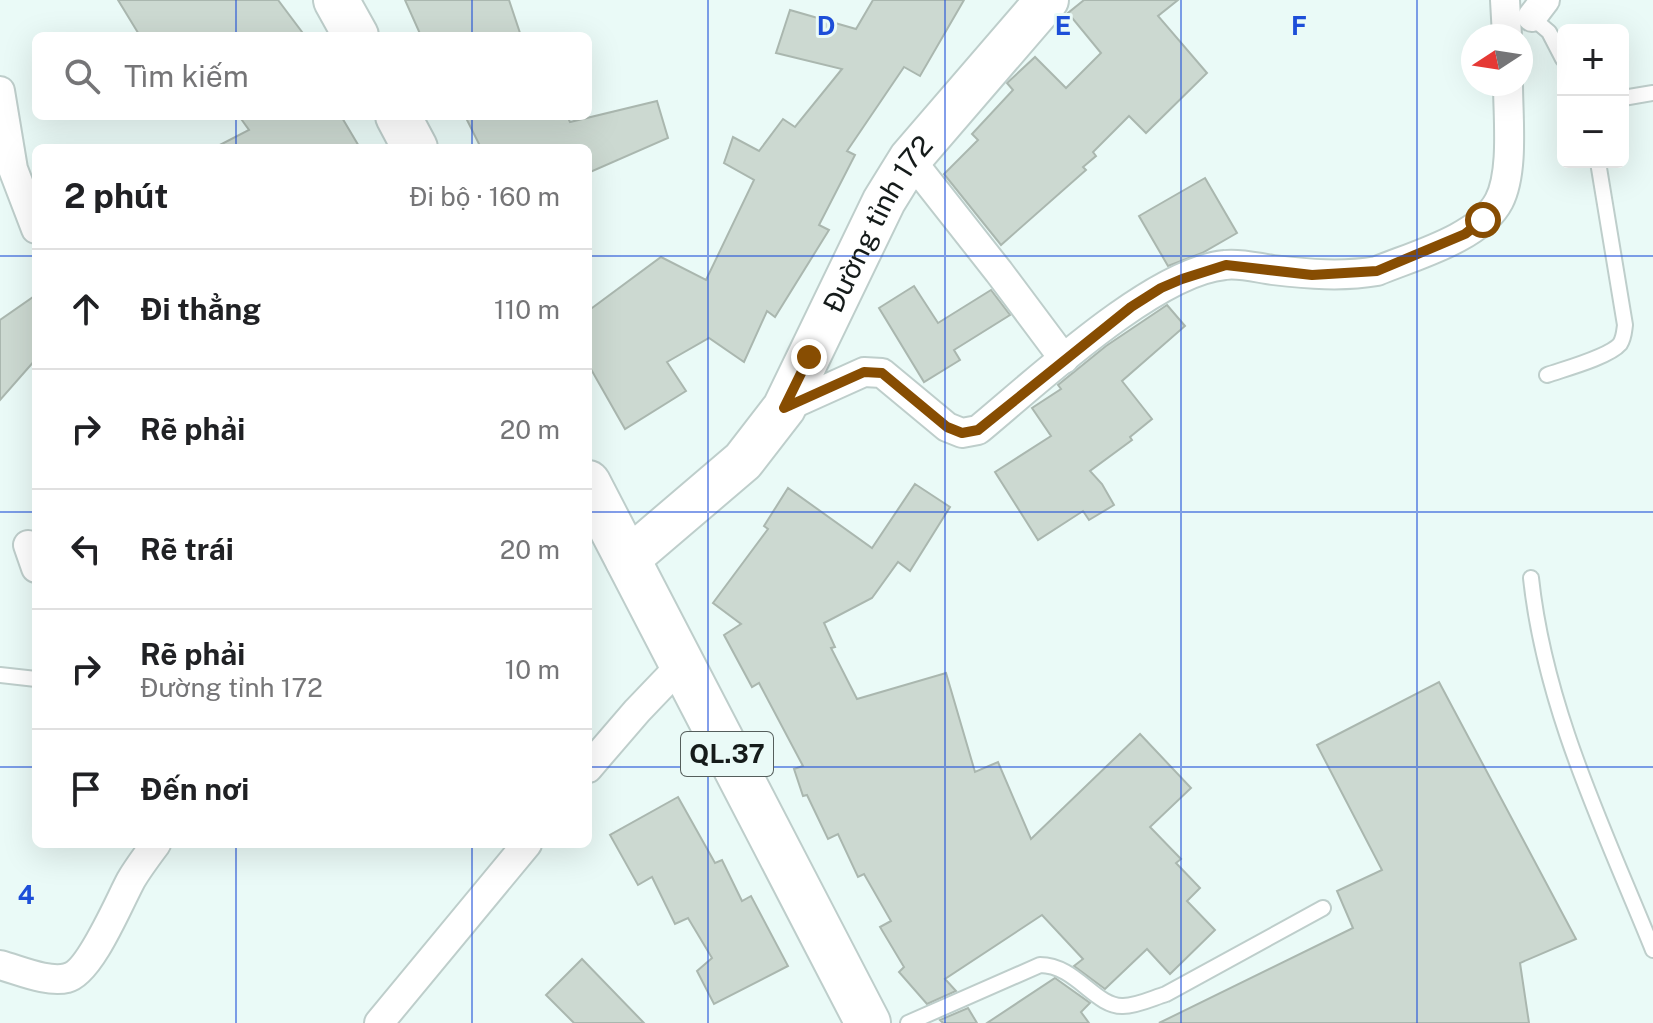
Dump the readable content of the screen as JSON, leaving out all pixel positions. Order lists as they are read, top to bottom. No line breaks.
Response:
{"streets":{"highway":["QL.37"],"main road":["Đường tỉnh 172"]},"crossings":[["Đường tỉnh 172","QL.37"]],"north":"left","page":{"map_buttons":["+","−"],"search":"Tìm kiếm","heading":["2 phút","Đi bộ · 160 m"],"list":[["Đi thẳng","110 m"],["Rẽ phải","20 m"],["Rẽ trái","20 m"],["Rẽ phải","Đường tỉnh 172","10 m"],"Đến nơi"]},"grid":{"columns":["D","E","F"],"rows":["4"]}}
